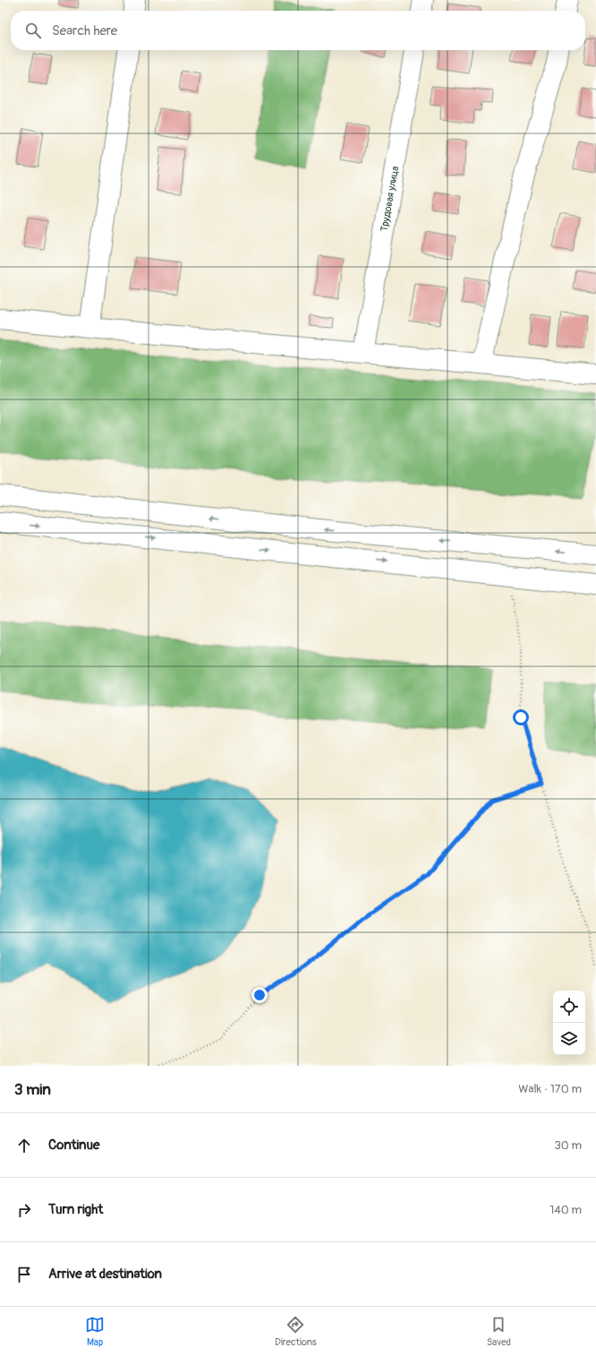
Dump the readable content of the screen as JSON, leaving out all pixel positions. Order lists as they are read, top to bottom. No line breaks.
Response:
{"streets":{"street":["Трудовая улица"]},"page":{"search":"Search here","heading":["3 min","Walk · 170 m"],"list":[["Continue","30 m"],["Turn right","140 m"],"Arrive at destination"],"nav":["Map","Directions","Saved"]}}
